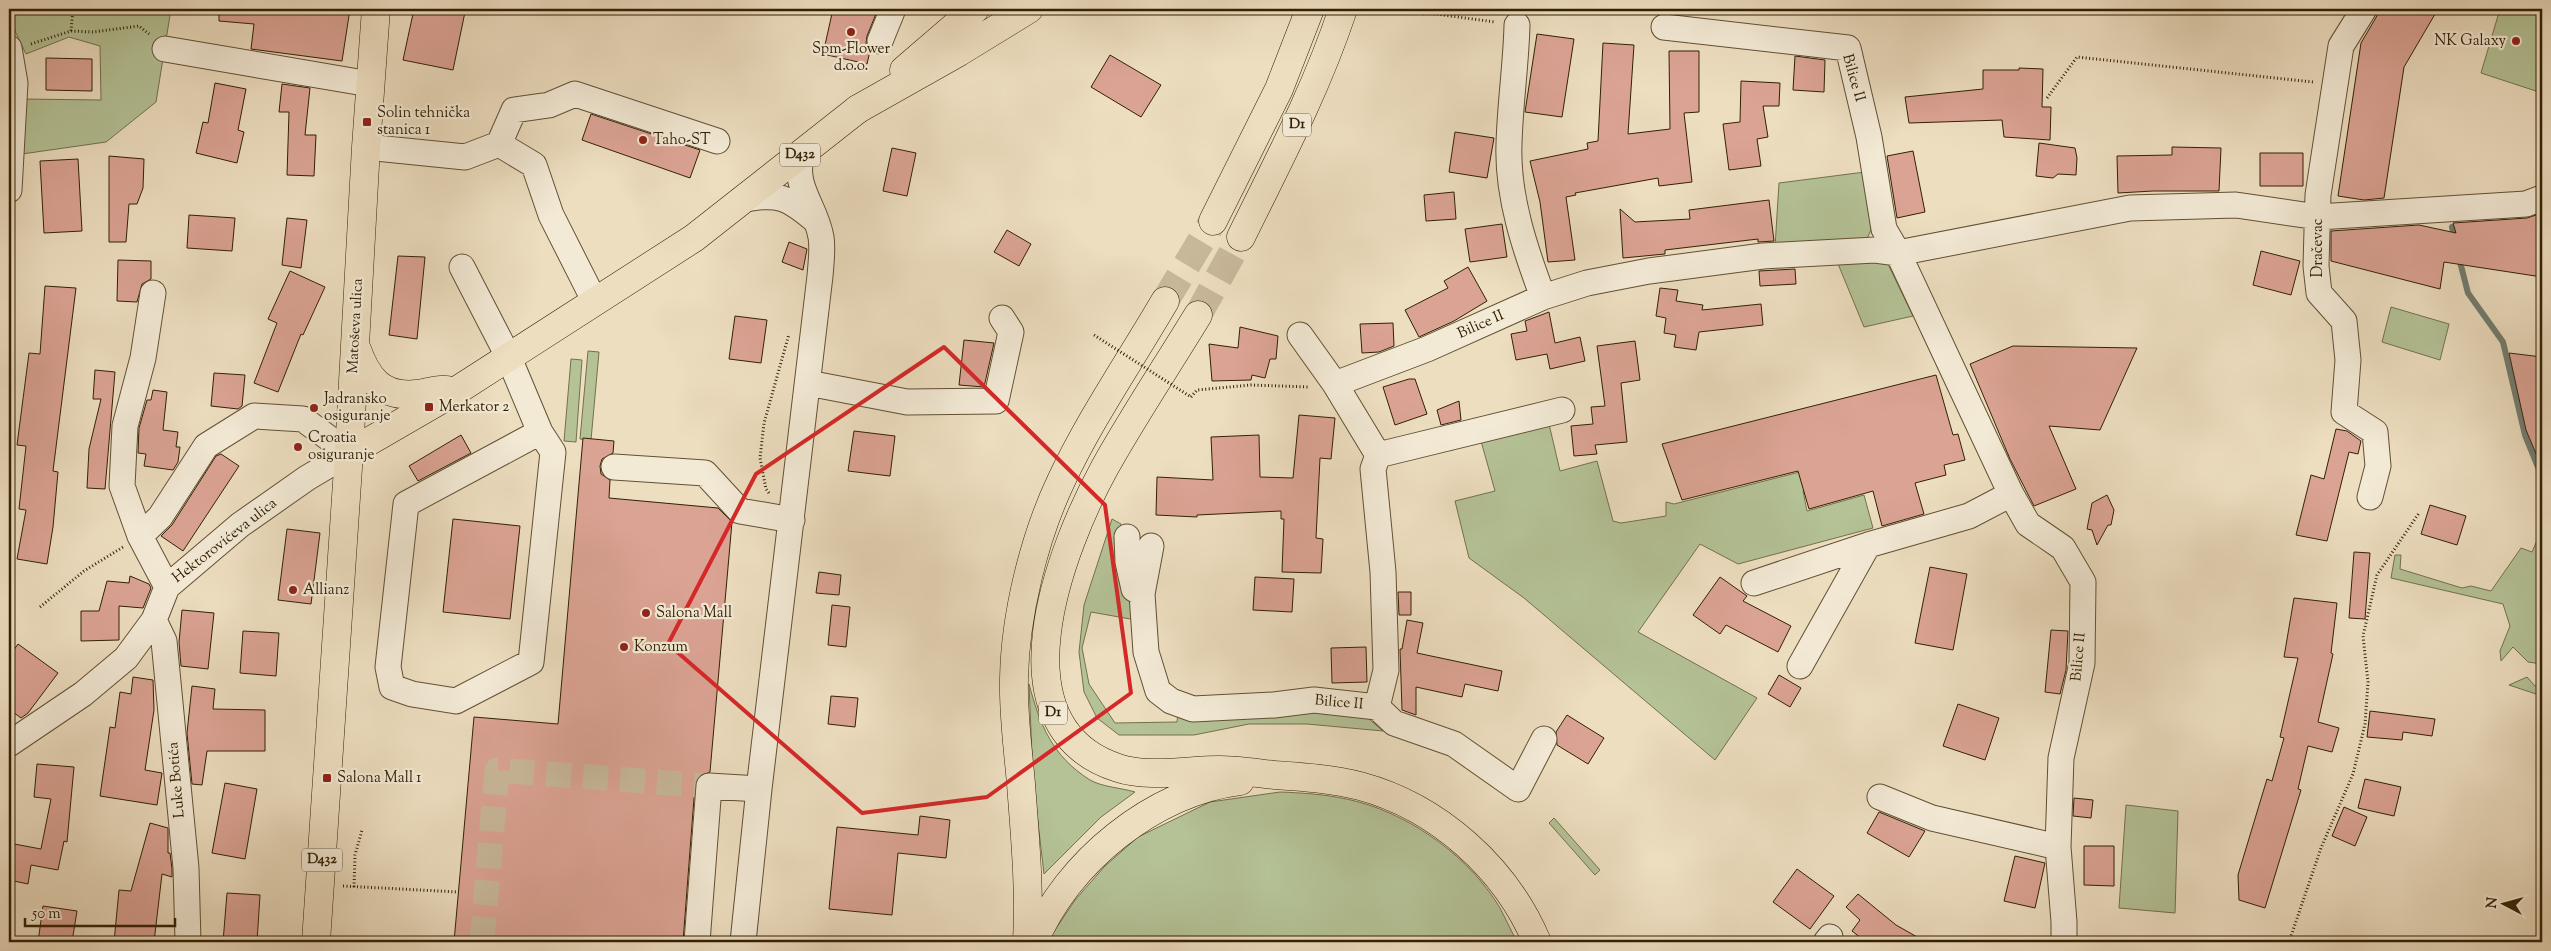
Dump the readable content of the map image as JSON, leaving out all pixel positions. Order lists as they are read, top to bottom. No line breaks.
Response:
{"streets":{"main road":["D1","D432","Matoševa ulica"],"street":["Bilice II","Dračevac","Hektorovićeva ulica","Luke Botića"]},"crossings":[["Bilice II","Dračevac"],["D432","Matoševa ulica"],["D432","Hektorovićeva ulica"],["Matoševa ulica","Hektorovićeva ulica"],["Hektorovićeva ulica","Luke Botića"]],"places":{"other":["Spm-Flower d.o.o.","NK Galaxy","Taho-ST","Jadransko osiguranje","Croatia osiguranje","Allianz","Salona Mall","Konzum"],"transit":["Solin tehnička stanica 1","Merkator 2","Salona Mall 1"]},"scale_bar":"50 m","north":"left"}
